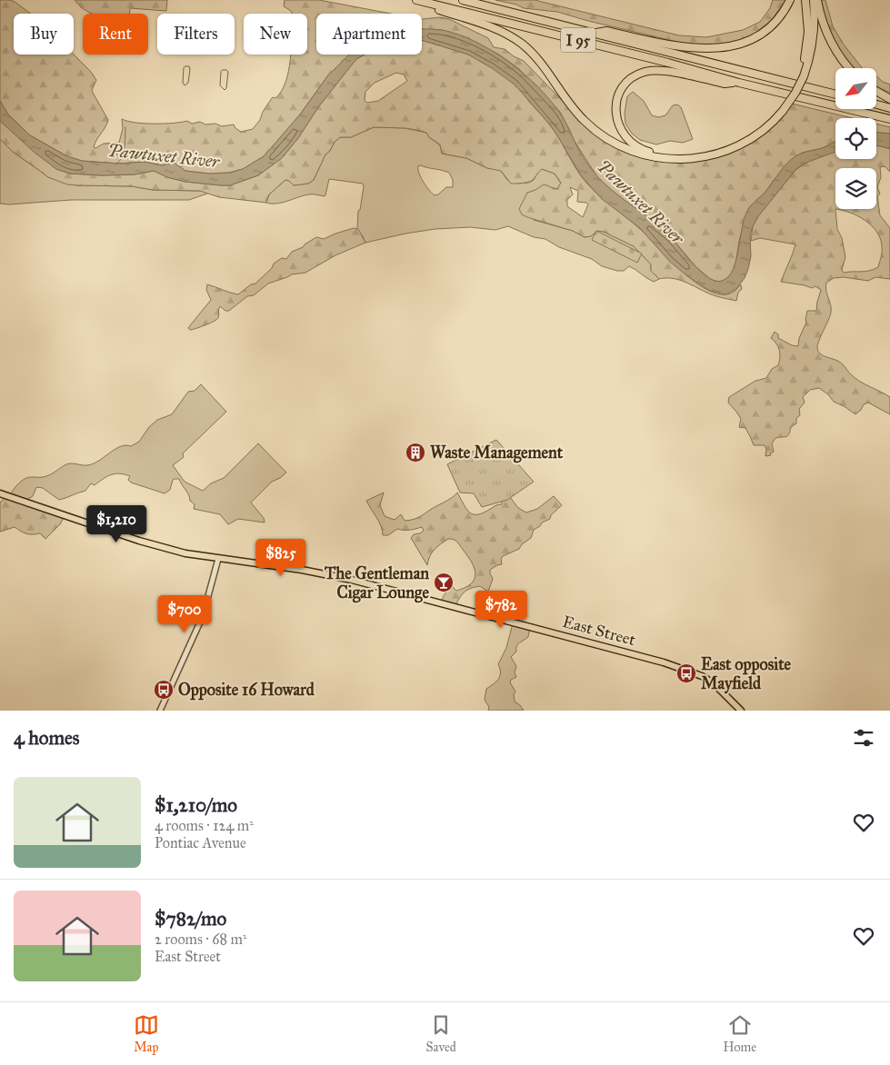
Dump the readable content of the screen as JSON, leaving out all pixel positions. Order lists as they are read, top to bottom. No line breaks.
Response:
{"streets":{"highway":["I 95"],"main road":["East Street"]},"water":["Pawtuxet River"],"places":{"building":["Waste Management"],"bar":["The Gentleman Cigar Lounge"],"bus stop":["East opposite Mayfield","Opposite 16 Howard"]},"north":"bottom left","page":{"chip":["Buy","Rent","Filters","New","Apartment"],"price":["$1,210","$825","$782","$700"],"heading":"4 homes","list":[{"name":"$1,210/mo","note":"4 rooms · 124 m² · Pontiac Avenue"},{"name":"$782/mo","note":"2 rooms · 68 m² · East Street"}],"tabs":["Map","Saved","Home"]}}
